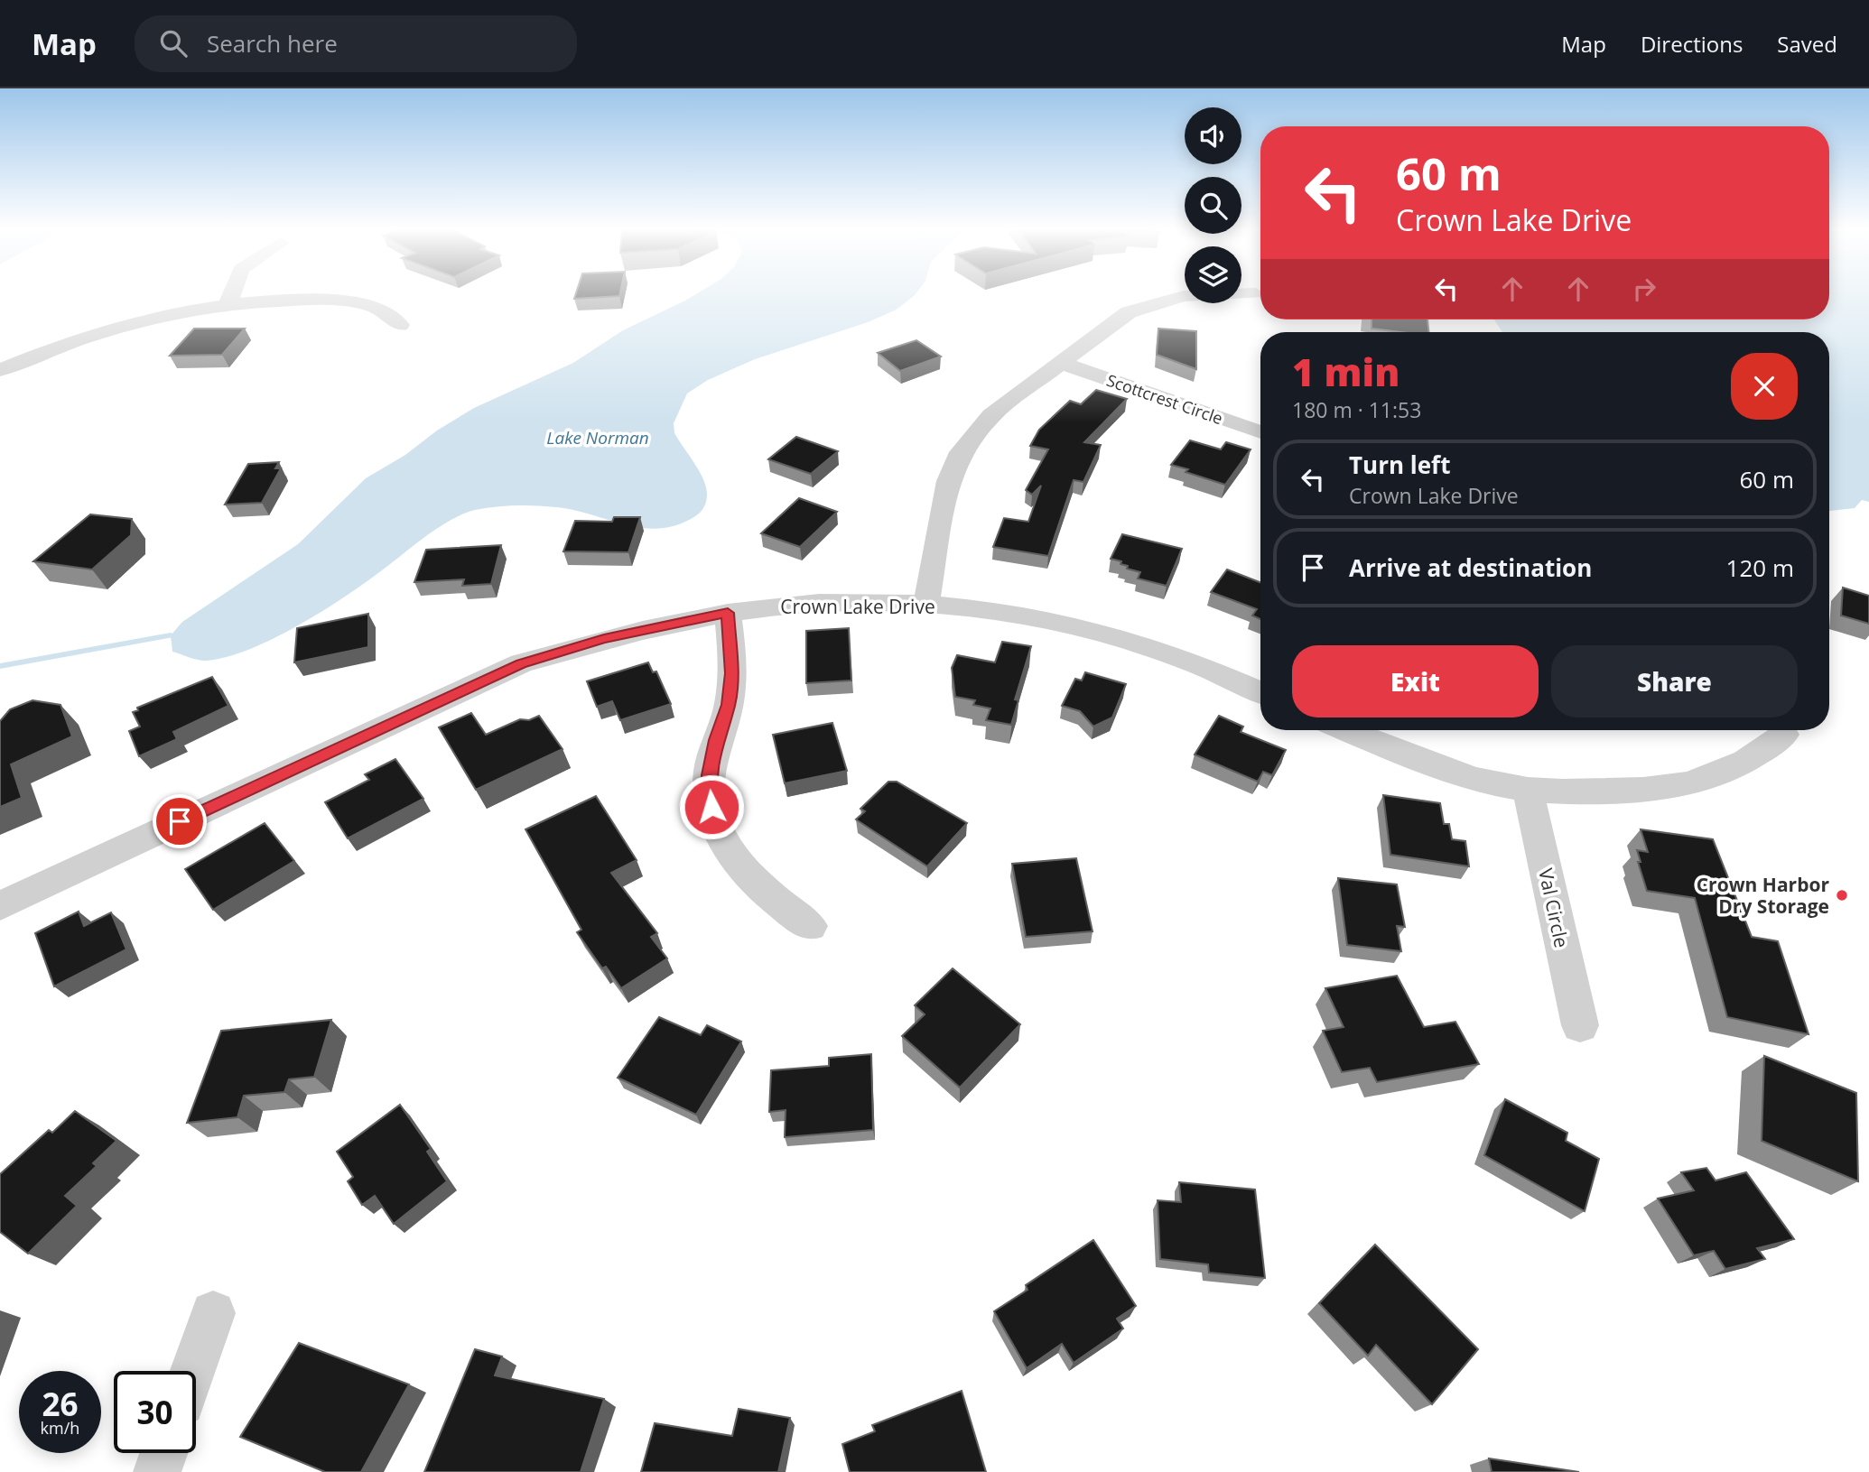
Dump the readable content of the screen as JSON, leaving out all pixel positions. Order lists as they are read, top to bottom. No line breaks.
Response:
{"streets":{"street":["Scottcrest Circle","Crown Lake Drive","Val Circle"]},"water":["Lake Norman"],"places":["Crown Harbor Dry Storage"],"page":{"header":"Map","search":"Search here","nav":["Map","Directions","Saved"],"turn":["60 m","Crown Lake Drive"],"heading":["1 min","180 m · 11:53"],"list":[{"name":"Turn left","note":"Crown Lake Drive","value":"60 m"},{"name":"Arrive at destination","value":"120 m"}],"buttons":["Exit","Share"],"speed":"26 km/h","limit":"30"}}
